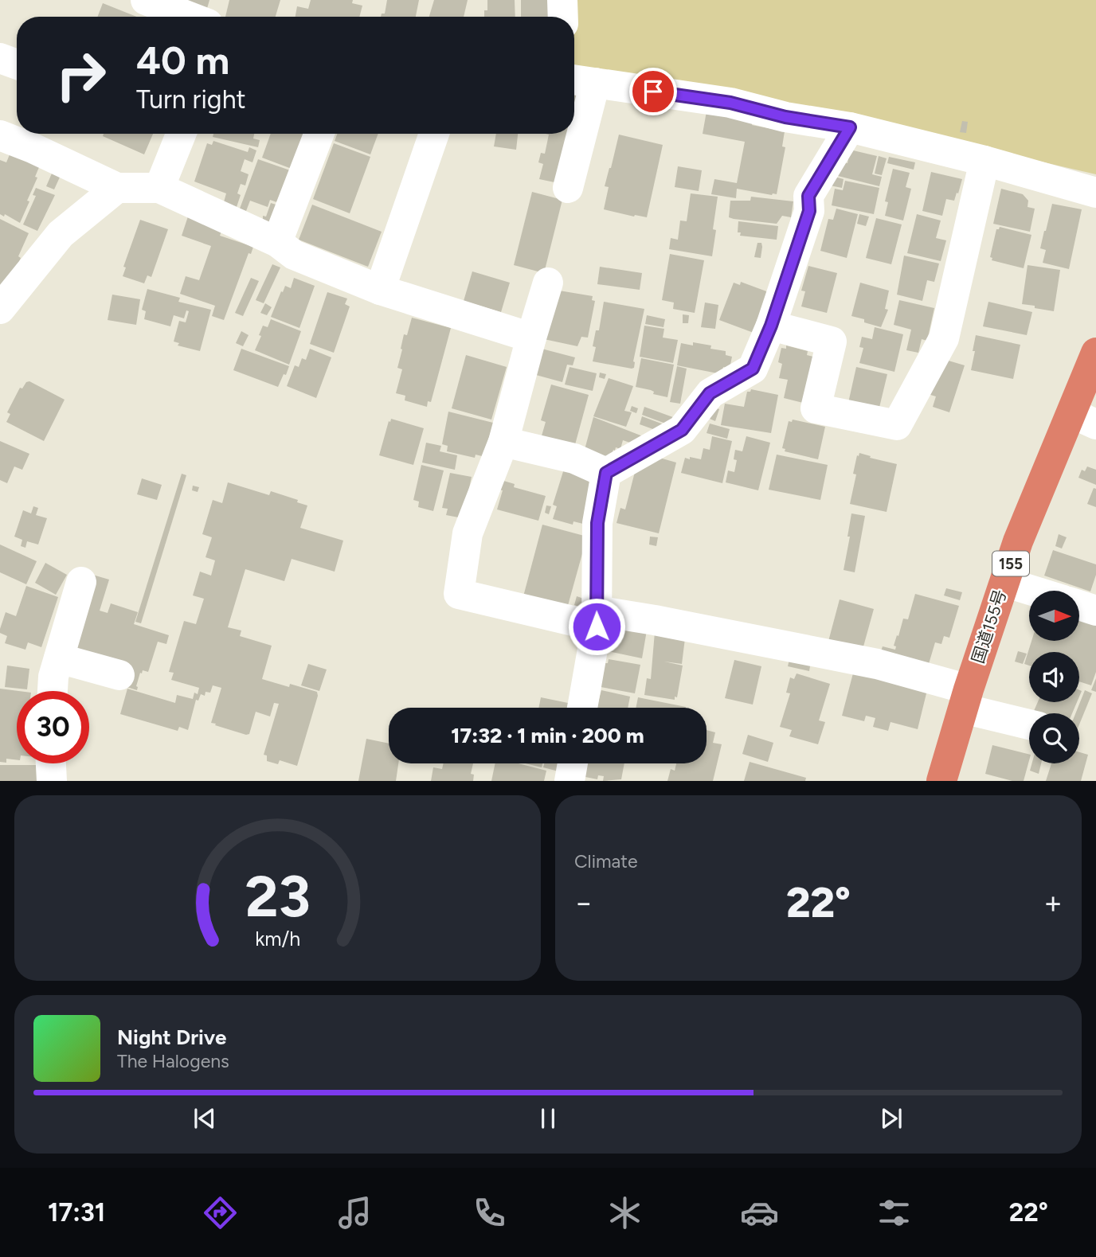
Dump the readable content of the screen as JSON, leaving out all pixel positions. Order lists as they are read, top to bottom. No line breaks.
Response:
{"streets":{"highway":["155","国道155号"]},"north":"right","page":{"turn":["40 m","Turn right"],"limit":"30","trip":"17:32 · 1 min · 200 m","tile":"Climate","heat":["−","22°","+"],"song":["Night Drive","The Halogens"],"tabs":["17:31","22°"],"gauge":["23","km/h"]}}
